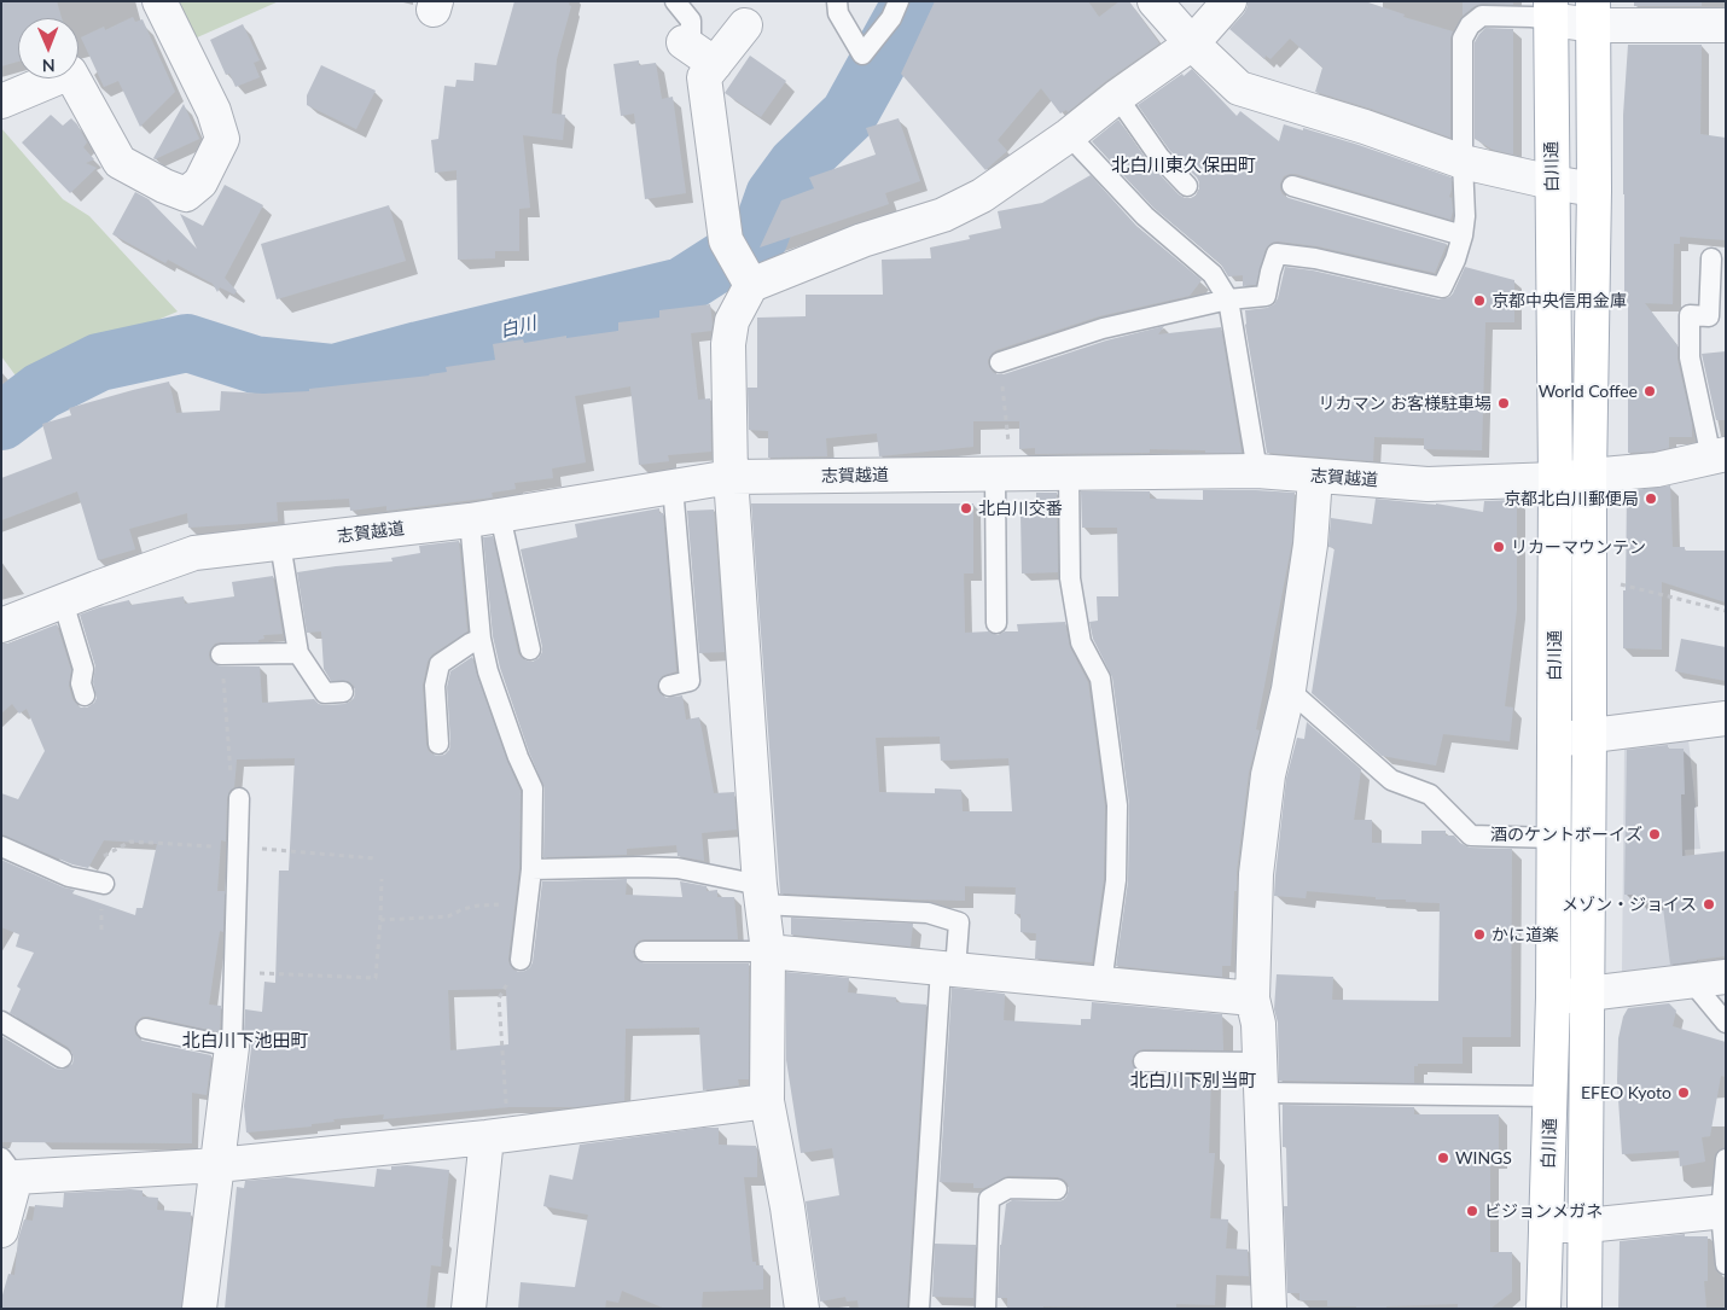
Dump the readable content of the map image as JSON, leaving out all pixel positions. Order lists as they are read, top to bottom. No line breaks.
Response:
{"streets":{"main road":["白川通"],"street":["志賀越道"]},"crossings":[["白川通","志賀越道"]],"districts":["北白川東久保田町","北白川下池田町","北白川下別当町"],"water":["白川"],"places":["京都中央信用金庫","World Coffee","リカマン お客様駐車場","京都北白川郵便局","北白川交番","リカーマウンテン","酒のケントボーイズ","メゾン・ジョイス","かに道楽","EFEO Kyoto","WINGS","ビジョンメガネ"],"north":"bottom"}
